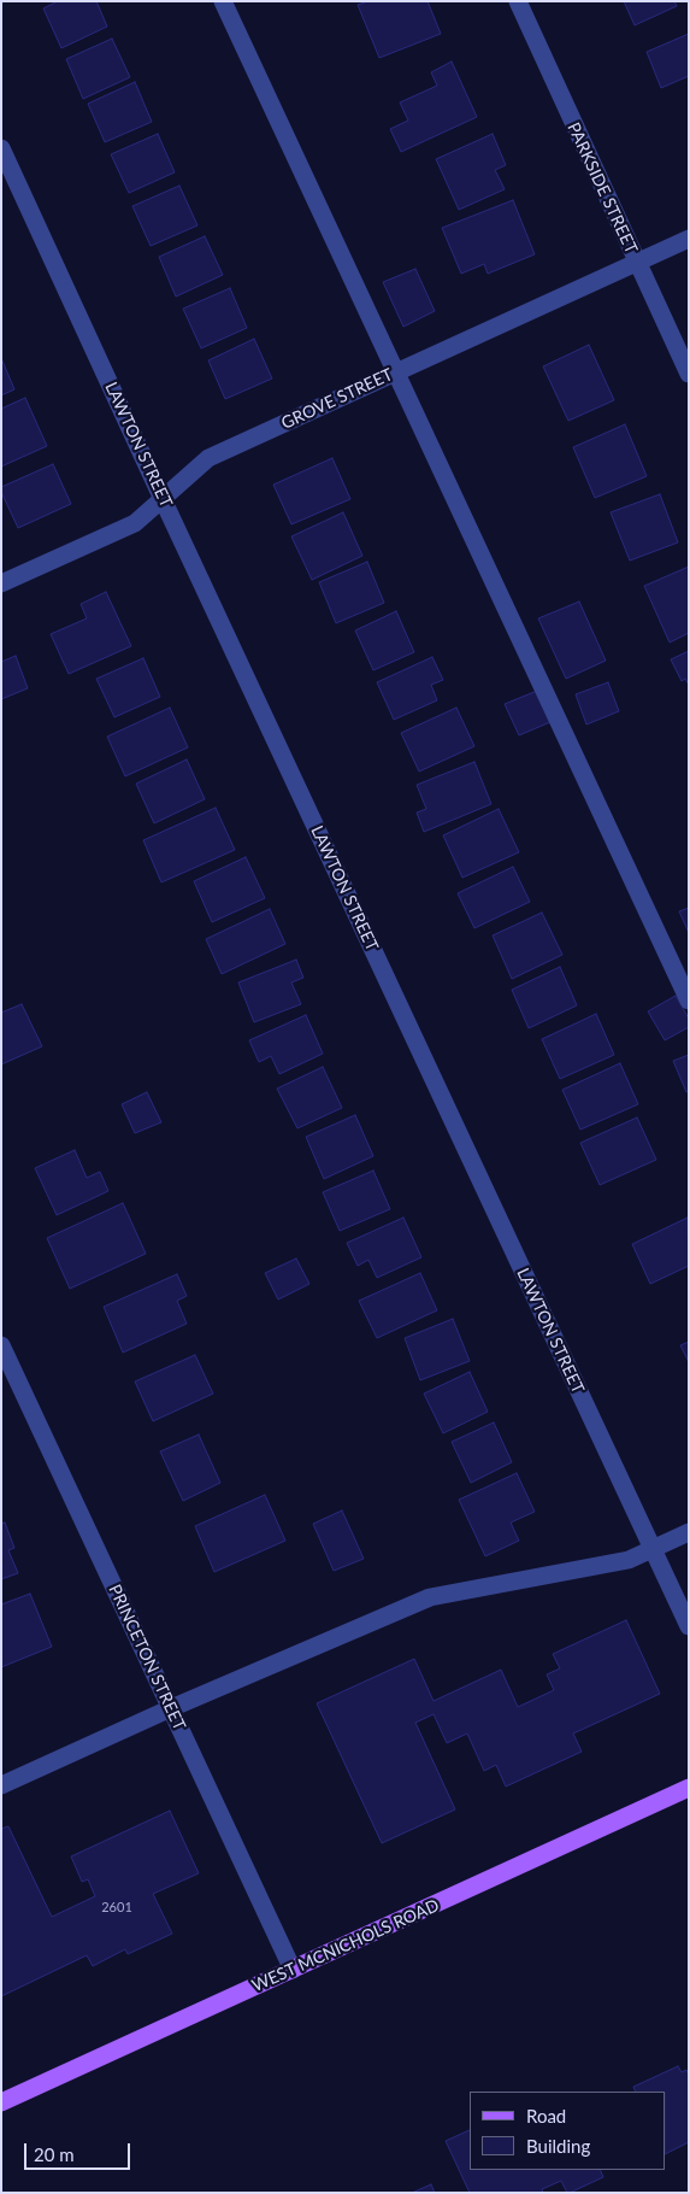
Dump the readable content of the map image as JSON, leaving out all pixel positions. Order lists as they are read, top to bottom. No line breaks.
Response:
{"streets":{"main road":["WEST MCNICHOLS ROAD"],"street":["PARKSIDE STREET","GROVE STREET","LAWTON STREET","PRINCETON STREET"]},"crossings":[["PARKSIDE STREET","GROVE STREET"],["GROVE STREET","LAWTON STREET"],["PRINCETON STREET","WEST MCNICHOLS ROAD"]],"house_numbers":["2601"],"legend":["Road","Building"],"scale_bar":"20 m"}
